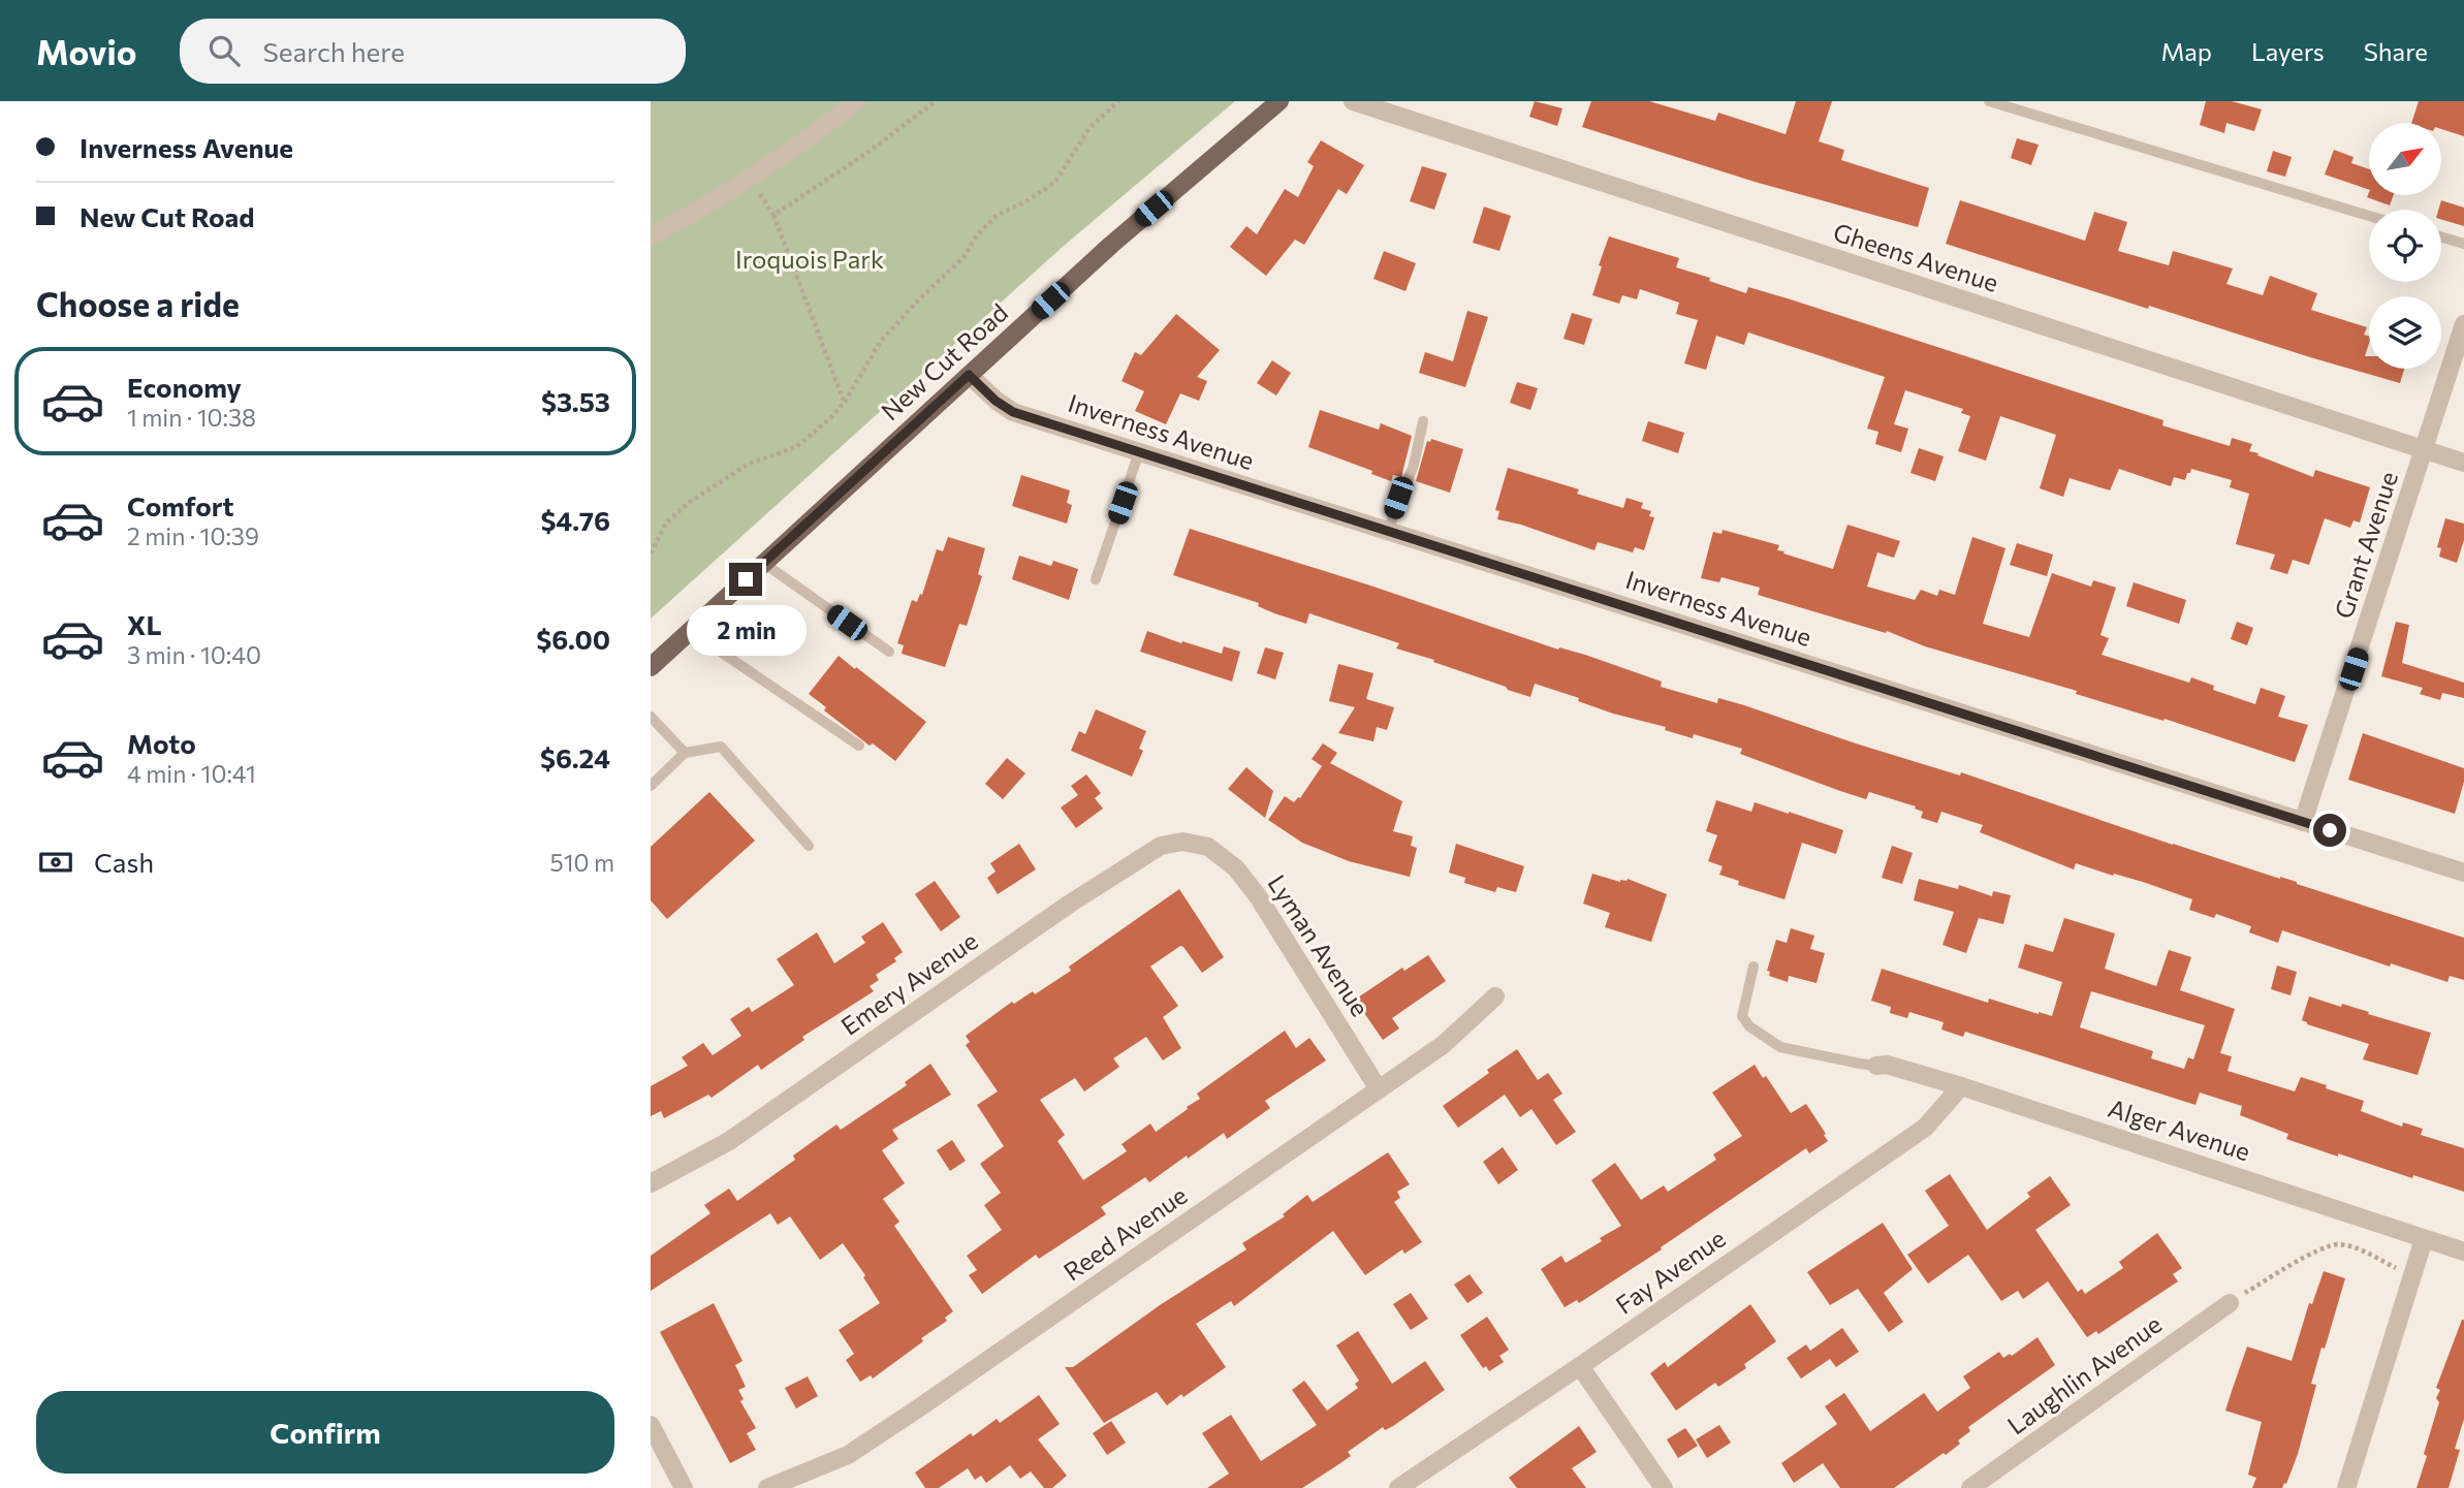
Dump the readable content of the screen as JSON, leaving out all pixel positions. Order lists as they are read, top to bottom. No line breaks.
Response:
{"streets":{"main road":["New Cut Road"],"street":["Gheens Avenue","Inverness Avenue","Grant Avenue","Lyman Avenue","Emery Avenue","Alger Avenue","Reed Avenue","Fay Avenue","Laughlin Avenue"]},"crossings":[["Gheens Avenue","Grant Avenue"],["New Cut Road","Inverness Avenue"],["Inverness Avenue","Grant Avenue"],["Lyman Avenue","Emery Avenue"],["Lyman Avenue","Reed Avenue"],["Alger Avenue","Fay Avenue"]],"parks":["Iroquois Park"],"north":"top right","page":{"header":"Movio","search":"Search here","nav":["Map","Layers","Share"],"banner":["Inverness Avenue","New Cut Road"],"heading":"Choose a ride","list":[{"name":"Economy","note":"1 min · 10:38","value":"$3.53"},{"name":"Comfort","note":"2 min · 10:39","value":"$4.76"},{"name":"XL","note":"3 min · 10:40","value":"$6.00"},{"name":"Moto","note":"4 min · 10:41","value":"$6.24"}],"bubble":"2 min","pay":["Cash","510 m"],"buttons":"Confirm"}}
